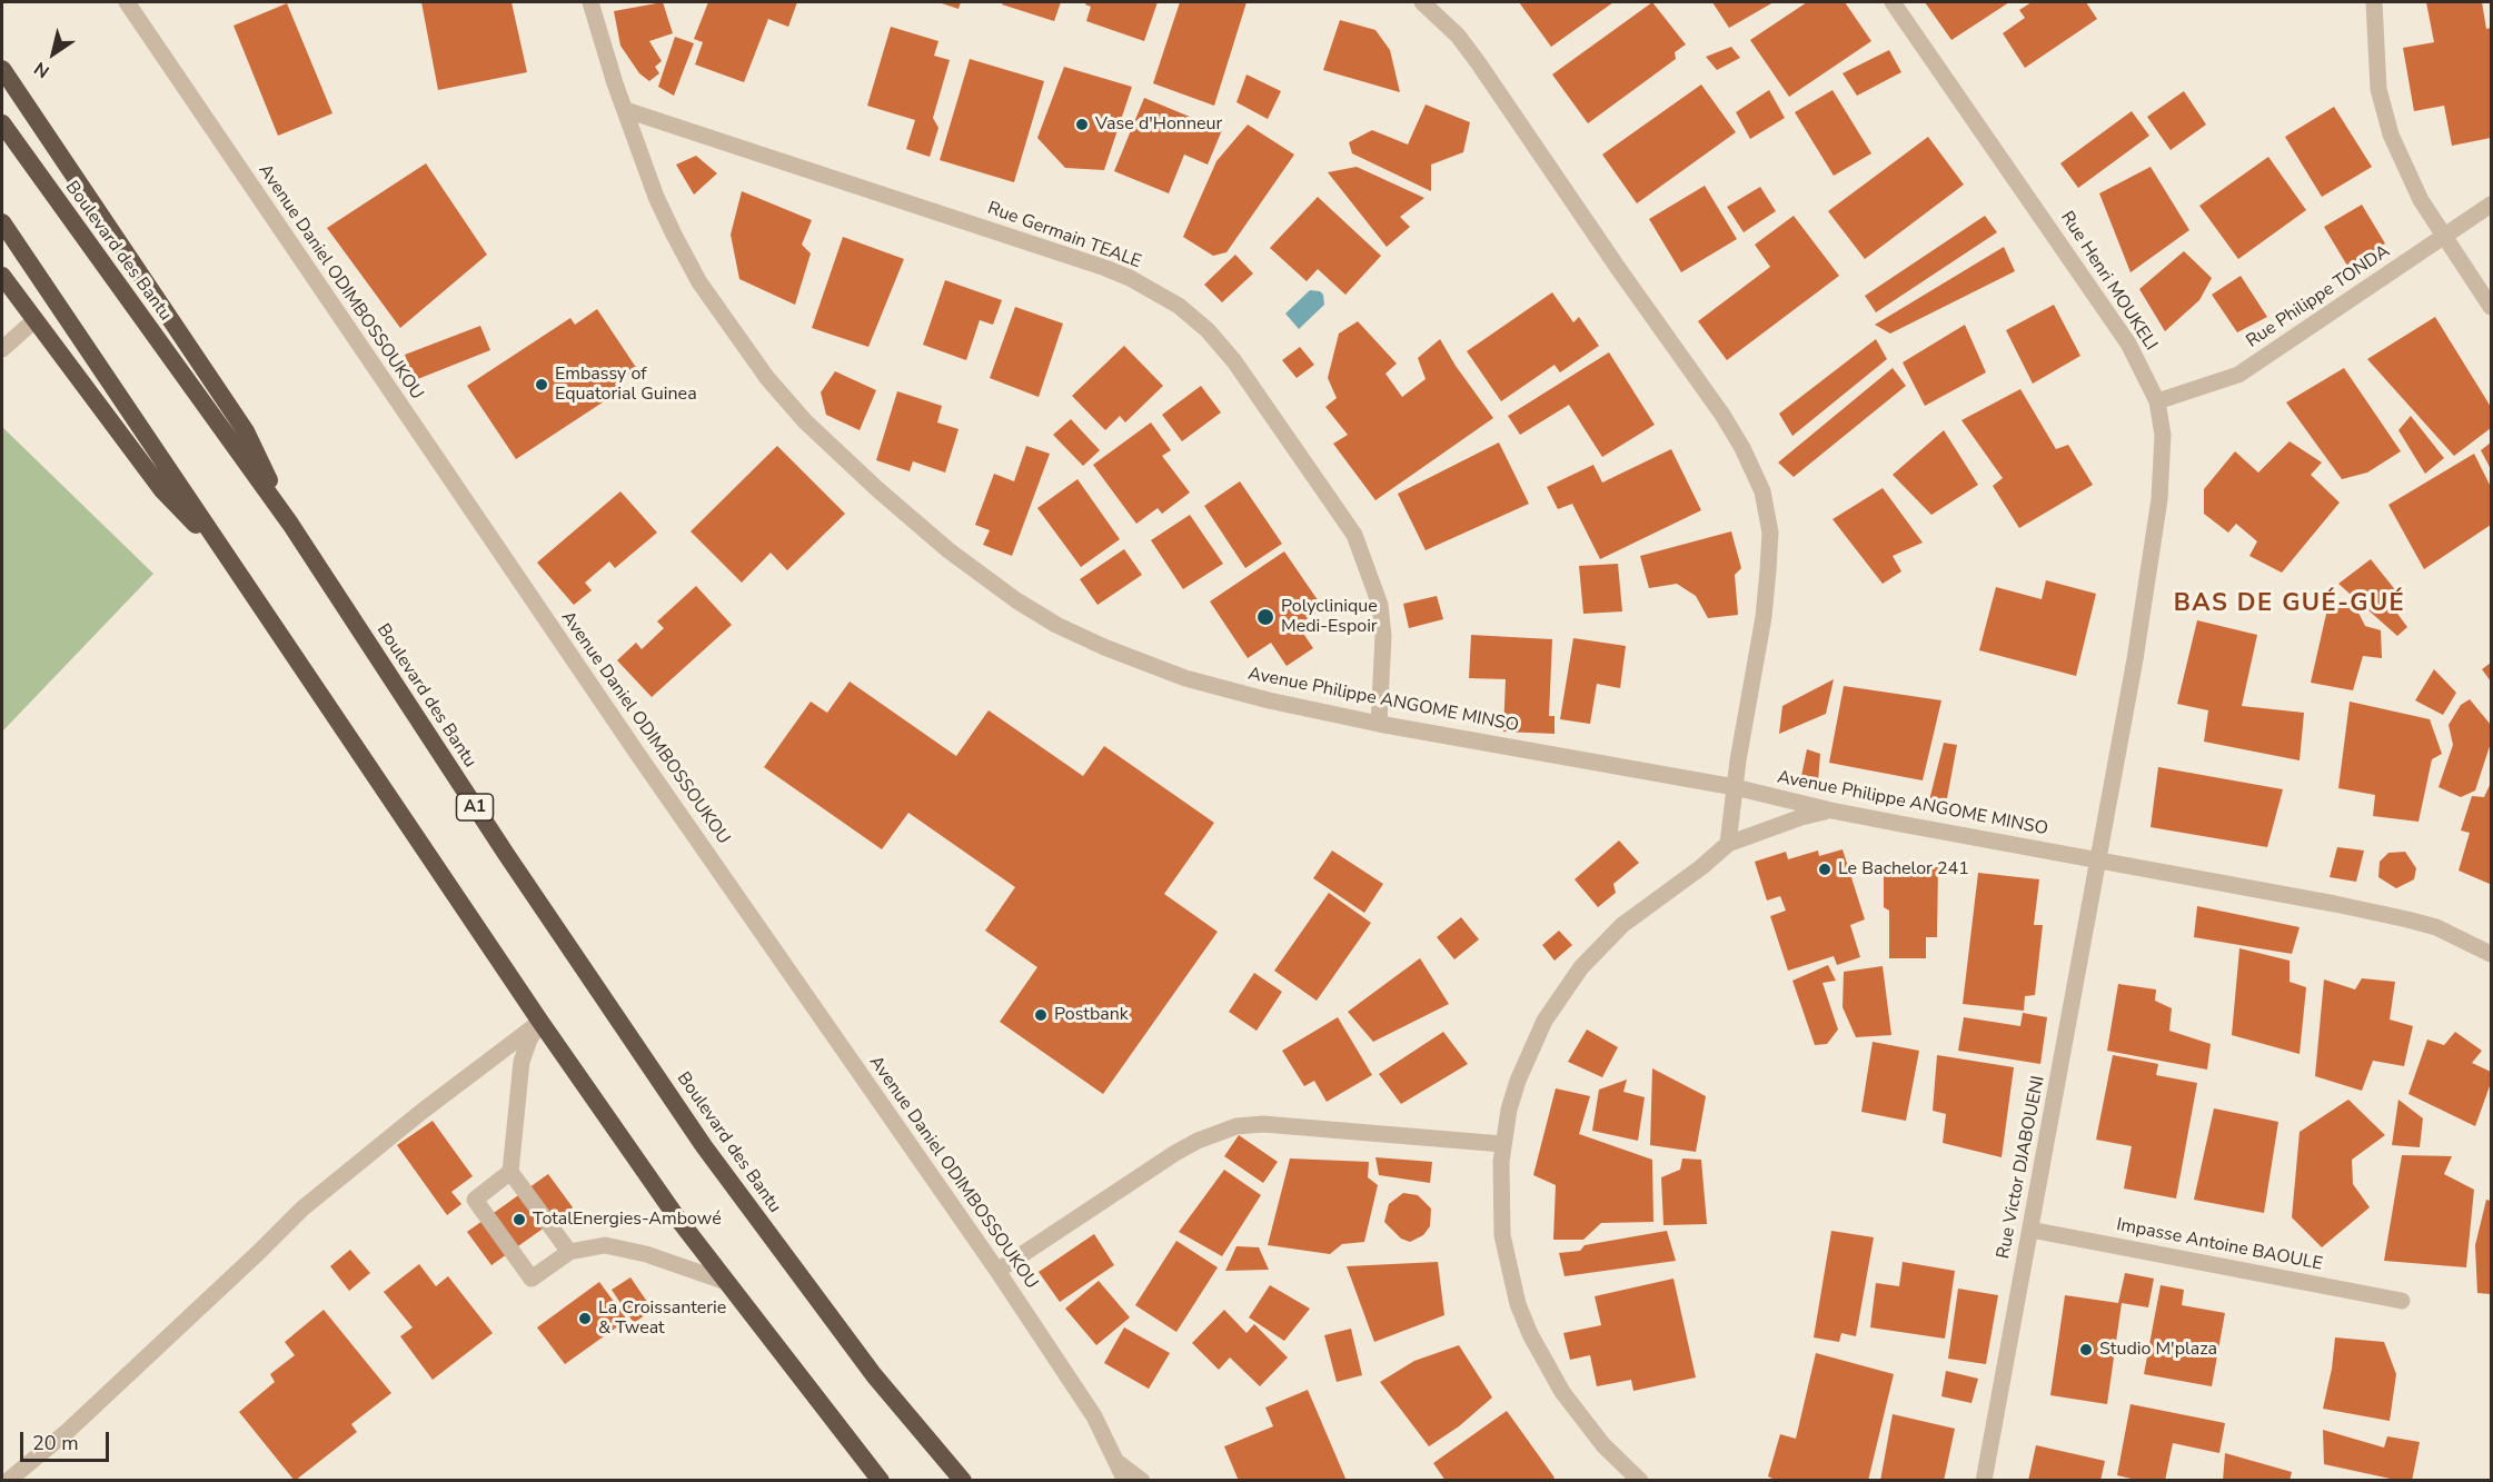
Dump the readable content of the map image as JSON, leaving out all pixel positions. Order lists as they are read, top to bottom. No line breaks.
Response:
{"streets":{"highway":["Boulevard des Bantu","A1"],"street":["Rue Germain TEALE","Rue Henri MOUKELI","Avenue Daniel ODIMBOSSOUKOU","Rue Philippe TONDA","Avenue Philippe ANGOME MINSO","Rue Victor DJABOUENI","Impasse Antoine BAOULE"]},"crossings":[["Rue Germain TEALE","Avenue Philippe ANGOME MINSO"],["Rue Henri MOUKELI","Rue Philippe TONDA"],["Rue Henri MOUKELI","Avenue Philippe ANGOME MINSO"],["Rue Henri MOUKELI","Rue Victor DJABOUENI"],["Avenue Philippe ANGOME MINSO","Rue Victor DJABOUENI"],["Rue Victor DJABOUENI","Impasse Antoine BAOULE"]],"districts":["BAS DE GUÉ-GUÉ"],"places":["Vase d'Honneur","Embassy of Equatorial Guinea","Polyclinique Medi-Espoir","Le Bachelor 241","Postbank","TotalEnergies-Ambowé","La Croissanterie & Tweat","Studio M'plaza"],"scale_bar":"20 m","north":"bottom left"}
